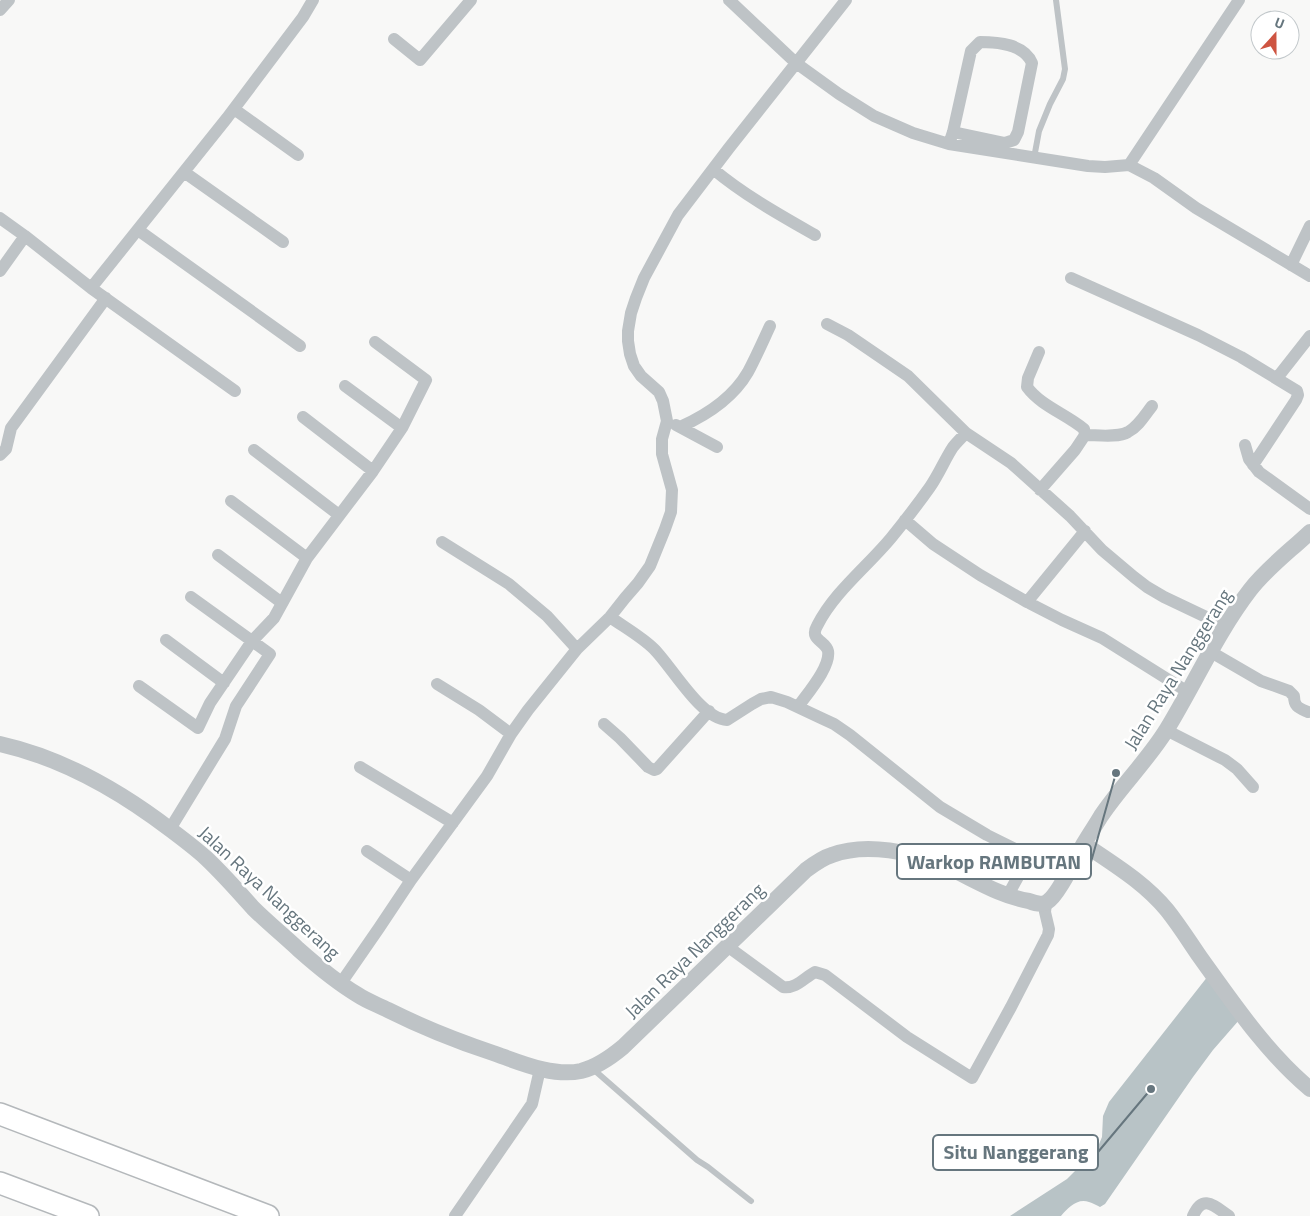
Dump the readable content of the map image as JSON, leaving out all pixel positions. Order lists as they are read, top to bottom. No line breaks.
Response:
{"streets":{"street":["Jalan Raya Nanggerang"]},"places":["Warkop RAMBUTAN","Situ Nanggerang"],"north":"top"}
